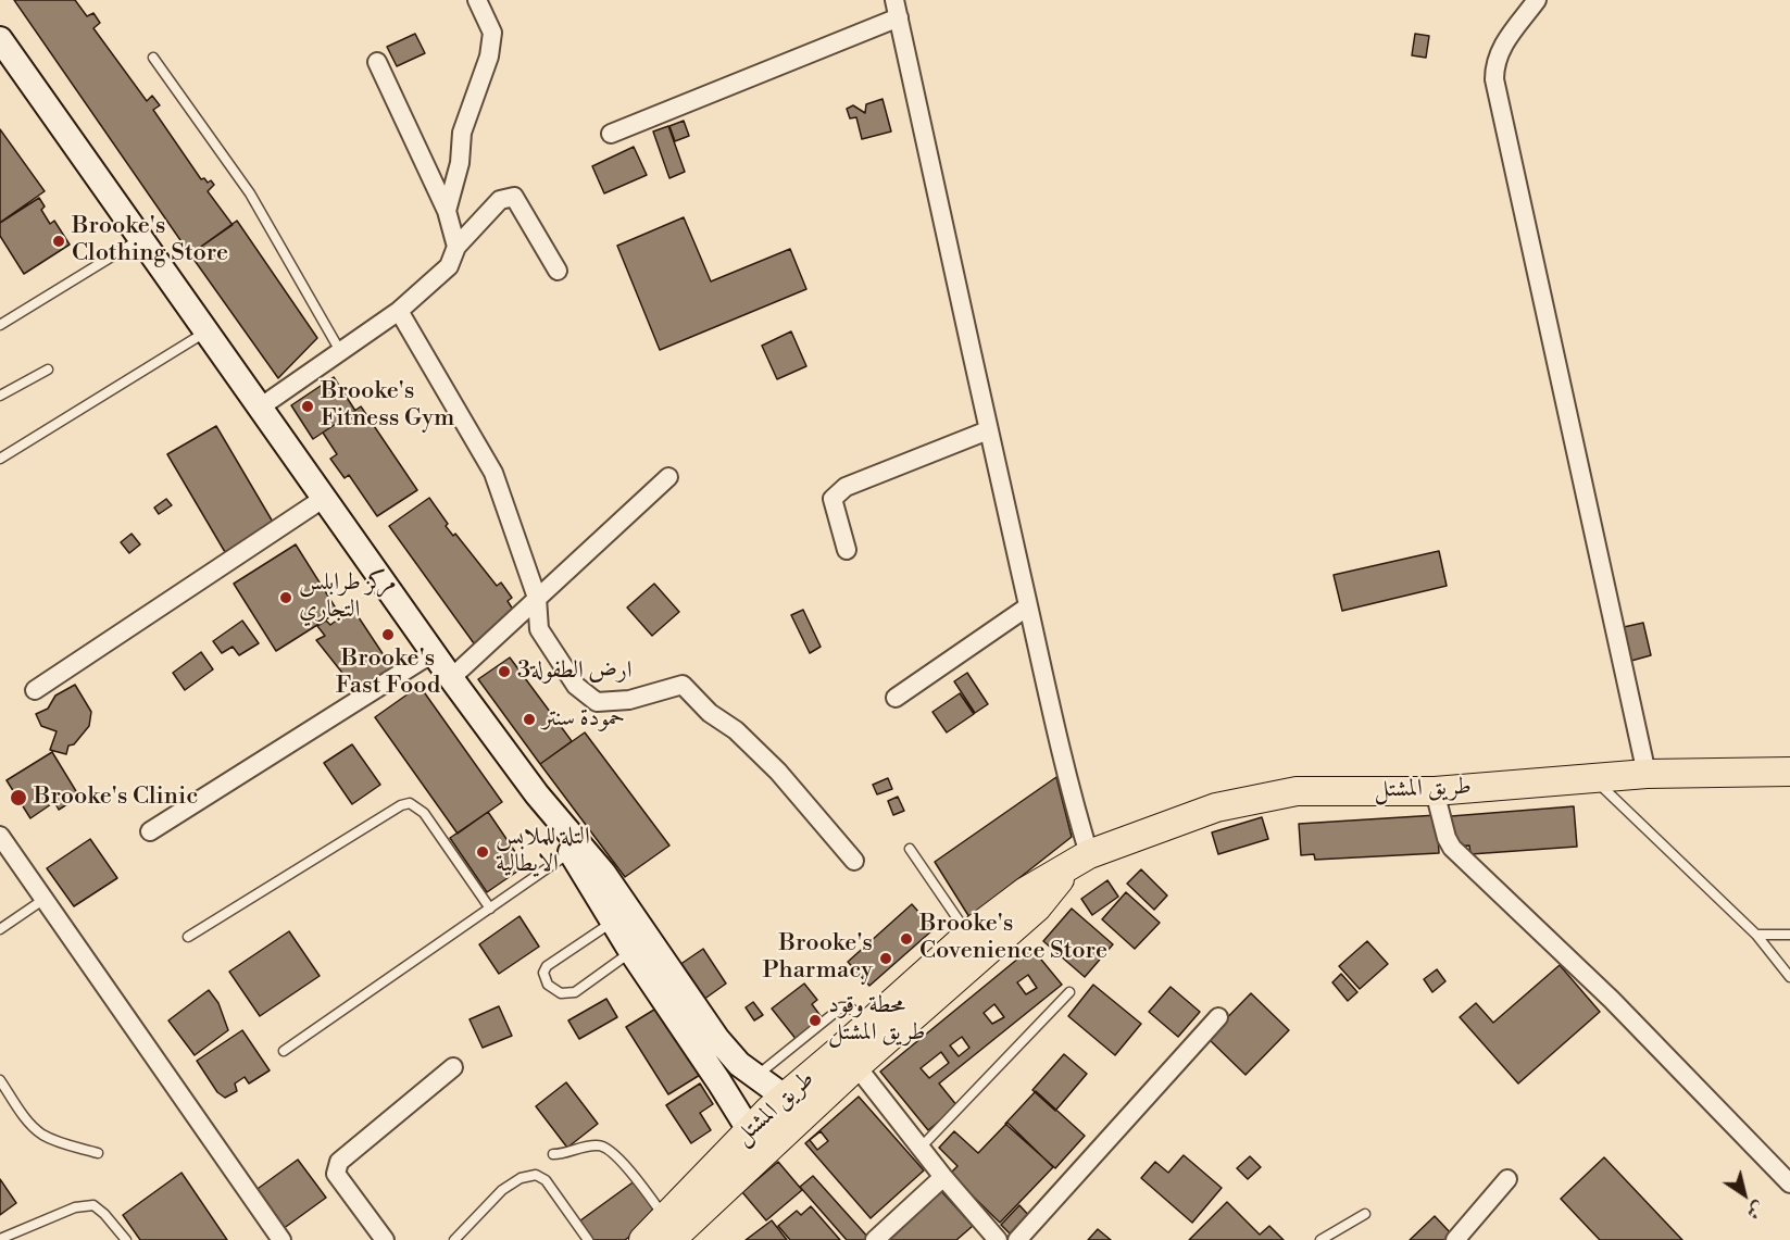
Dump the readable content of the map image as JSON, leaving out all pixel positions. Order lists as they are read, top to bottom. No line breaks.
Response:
{"streets":{"main road":["طريق المشتل"]},"places":["Brooke's Clothing Store","Brooke's Fitness Gym","مركز طرابلس التجاري","Brooke's Fast Food","ارض الطفولة3","حمودة سنتر","Brooke's Clinic","التلة للملابس الايطالية","Brooke's Covenience Store","Brooke's Pharmacy","محطة وقود طريق المشتل"],"north":"bottom right"}
